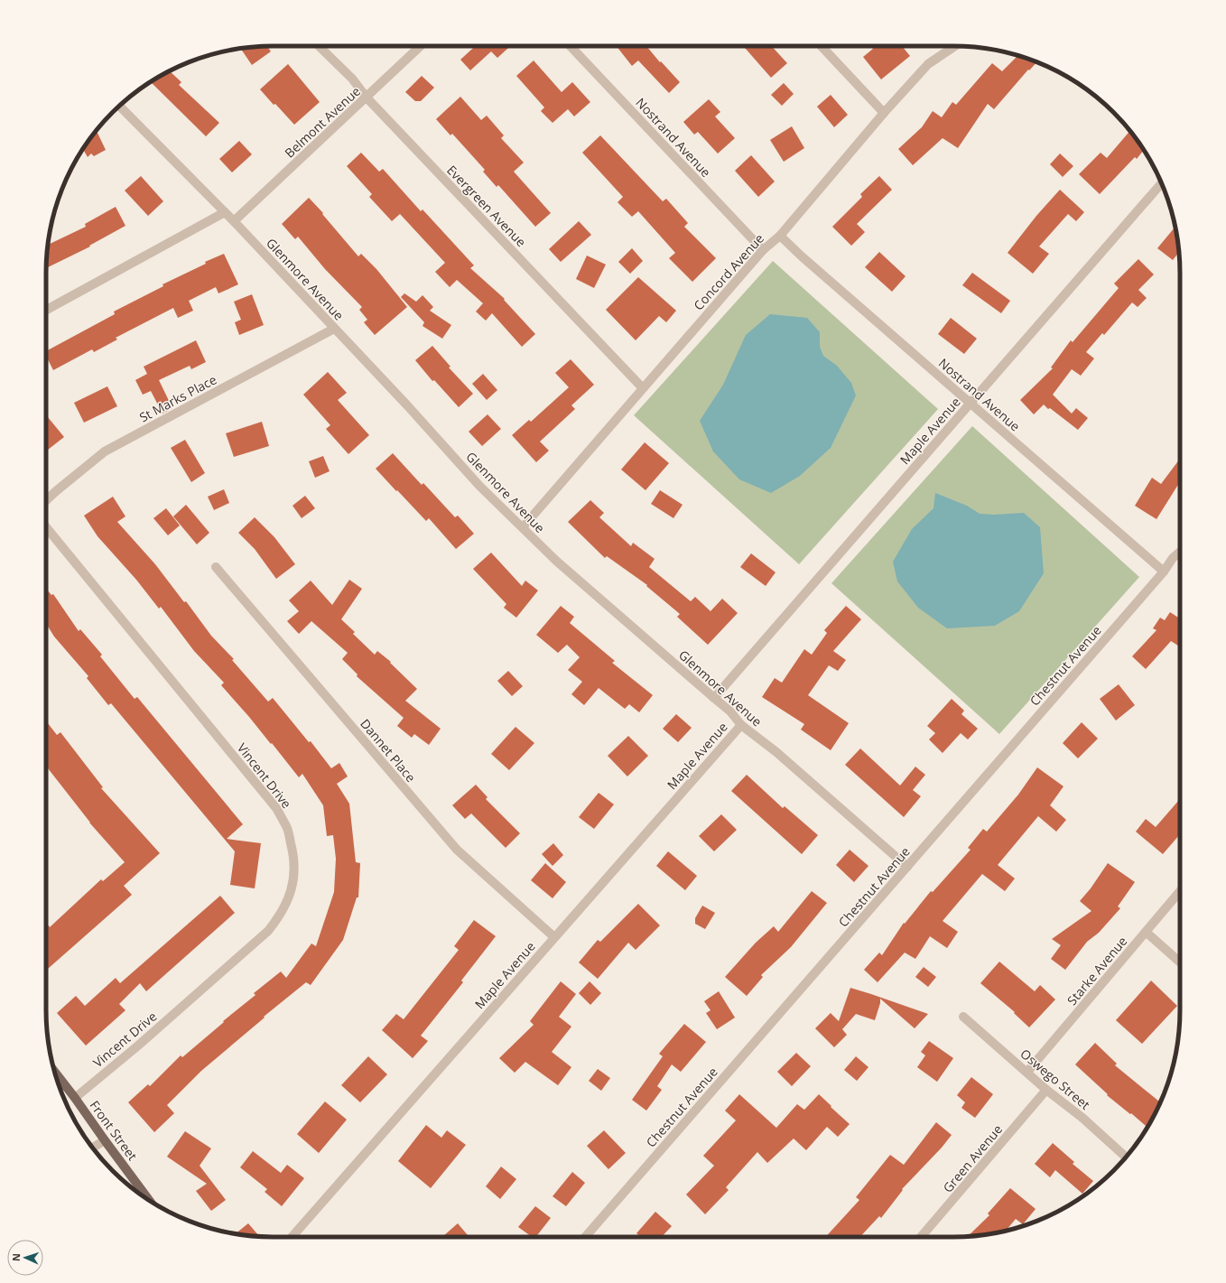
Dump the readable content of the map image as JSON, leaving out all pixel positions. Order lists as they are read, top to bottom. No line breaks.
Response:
{"streets":{"main road":["Front Street"],"street":["Belmont Avenue","Nostrand Avenue","Evergreen Avenue","Concord Avenue","Glenmore Avenue","St Marks Place","Maple Avenue","Chestnut Avenue","Dannet Place","Vincent Drive","Starke Avenue","Oswego Street","Green Avenue"]},"crossings":[["Belmont Avenue","Evergreen Avenue"],["Belmont Avenue","Glenmore Avenue"],["Nostrand Avenue","Concord Avenue"],["Nostrand Avenue","Maple Avenue"],["Nostrand Avenue","Chestnut Avenue"],["Evergreen Avenue","Concord Avenue"],["Concord Avenue","Glenmore Avenue"],["Glenmore Avenue","St Marks Place"],["Glenmore Avenue","Maple Avenue"],["Glenmore Avenue","Chestnut Avenue"],["Maple Avenue","Dannet Place"],["Vincent Drive","Front Street"],["Starke Avenue","Oswego Street"],["Oswego Street","Green Avenue"]],"north":"left"}
